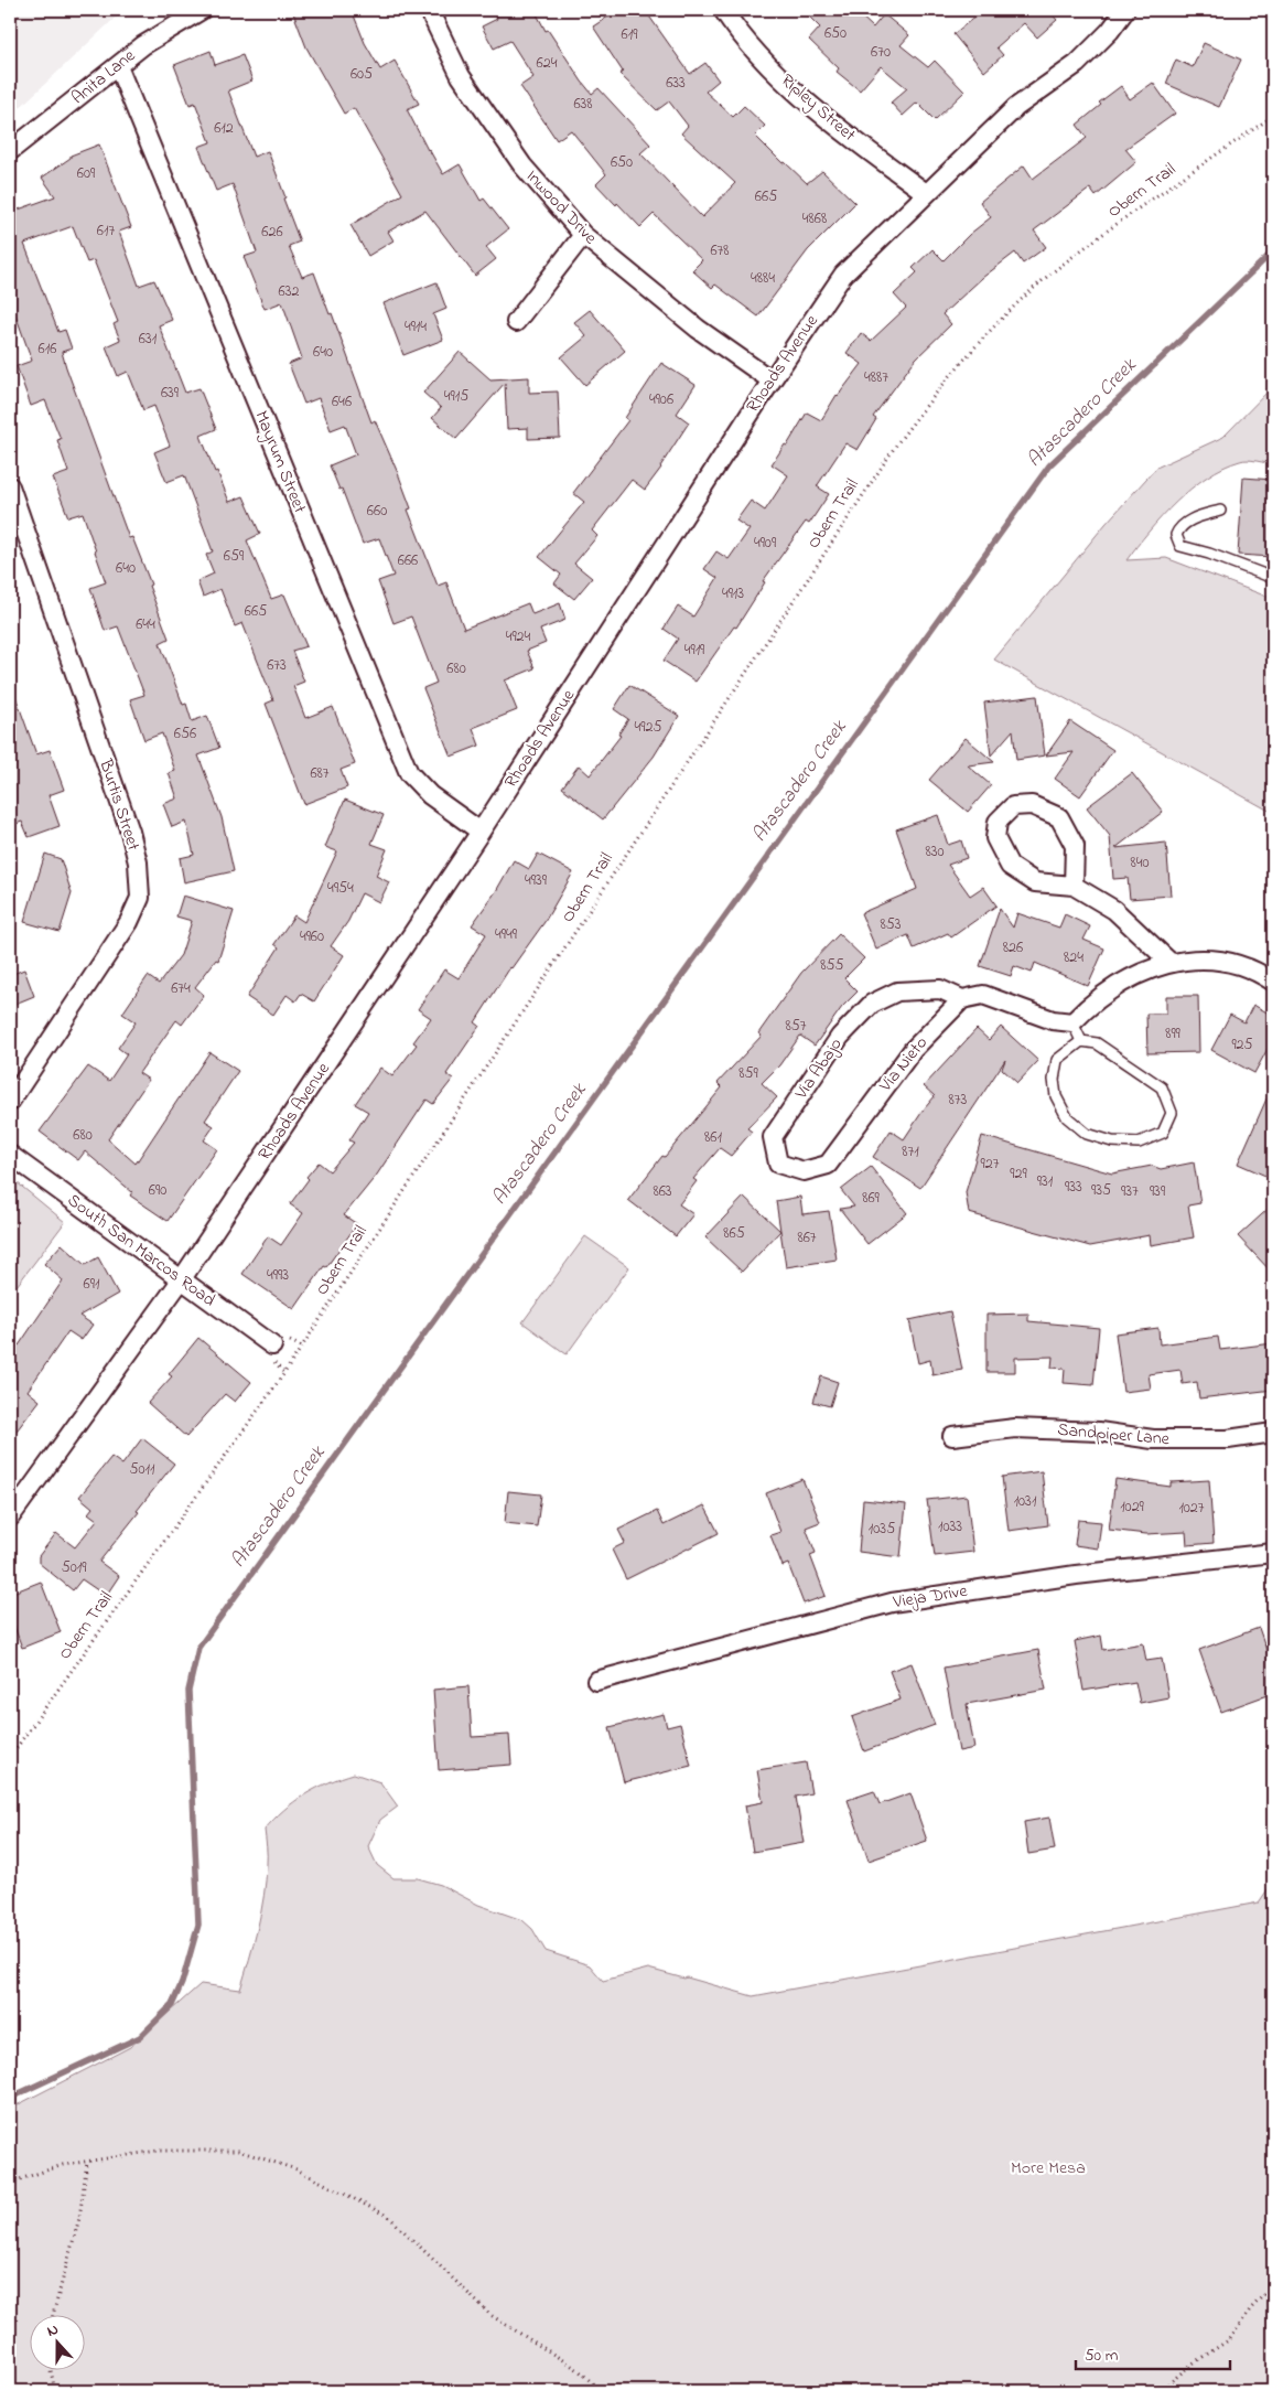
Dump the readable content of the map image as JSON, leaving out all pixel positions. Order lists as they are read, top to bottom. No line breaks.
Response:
{"streets":{"street":["Anita Lane","Ripley Street","Inwood Drive","Rhoads Avenue","Mayrum Street","Burtis Street","Via Nieto","Via Abajo","South San Marcos Road","Sandpiper Lane","Vieja Drive"],"path":["Obern Trail"]},"crossings":[["Anita Lane","Mayrum Street"],["Ripley Street","Rhoads Avenue"],["Inwood Drive","Rhoads Avenue"],["Rhoads Avenue","Mayrum Street"],["Rhoads Avenue","South San Marcos Road"],["Via Nieto","Via Abajo"]],"water":["Atascadero Creek"],"parks":["More Mesa"],"house_numbers":["650","619","670","624","605","633","638","612","650","609","665","4868","617","626","678","4884","632","4914","631","616","640","4887","639","4915","4906","646","660","4909","659","666","640","4913","665","644","4924","4919","673","680","4925","656","687","830","840","4939","4954","853","4949","4960","826","824","855","674","857","899","925","859","873","680","861","871","927","929","931","933","690","935","863","937","939","869","865","867","4993","691","5011","1031","1029","1027","1033","1035","5019"],"scale_bar":"50 m","north":"top"}
